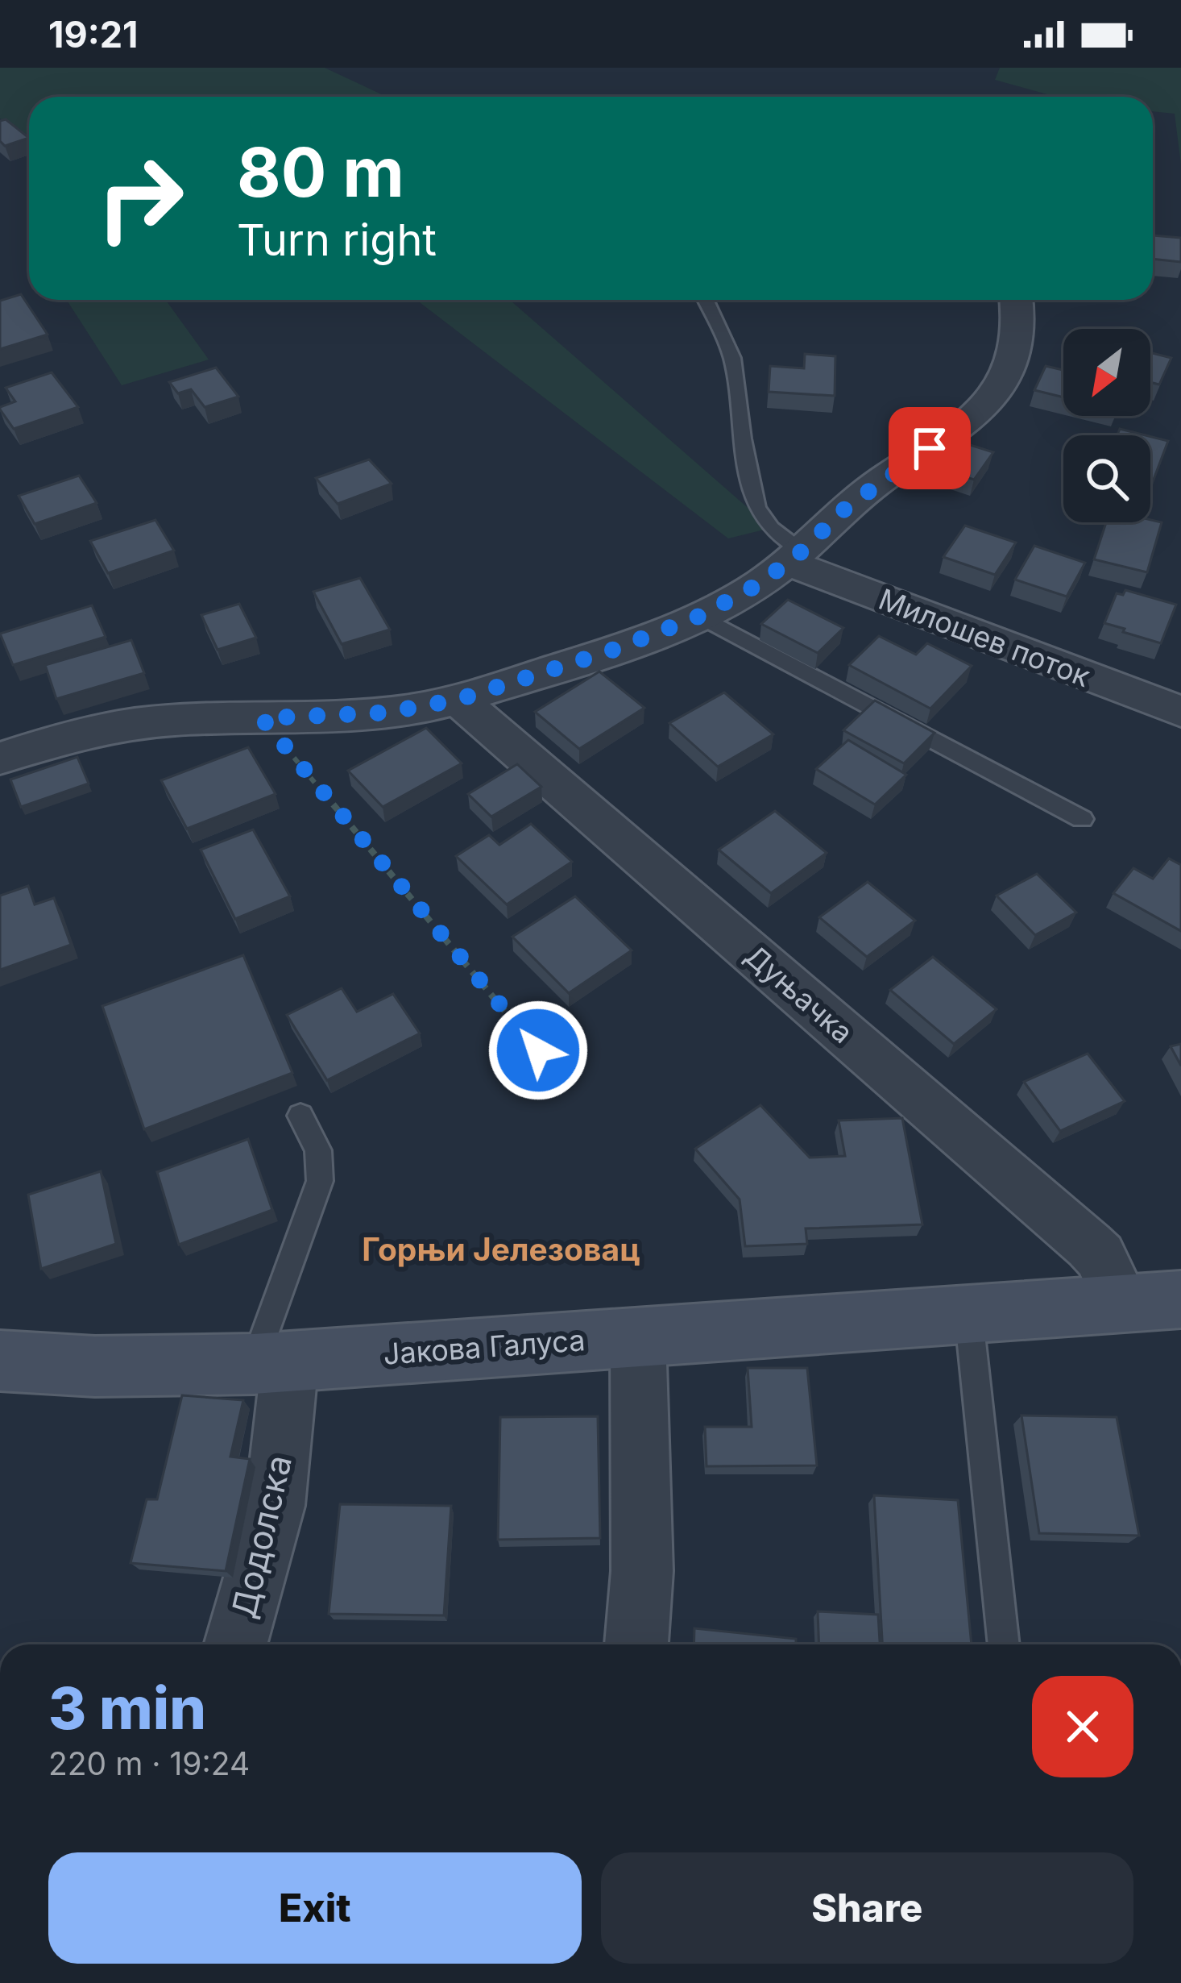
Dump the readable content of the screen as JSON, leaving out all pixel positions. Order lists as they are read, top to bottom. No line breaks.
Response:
{"streets":{"street":["Милошев поток","Дуњачка","Јакова Галуса","Додолска"]},"crossings":[["Дуњачка","Јакова Галуса"],["Јакова Галуса","Додолска"]],"districts":["Горњи Јелезовац"],"north":"bottom left","page":{"status":"19:21","turn":["80 m","Turn right"],"heading":["3 min","220 m · 19:24"],"buttons":["Exit","Share"]}}
